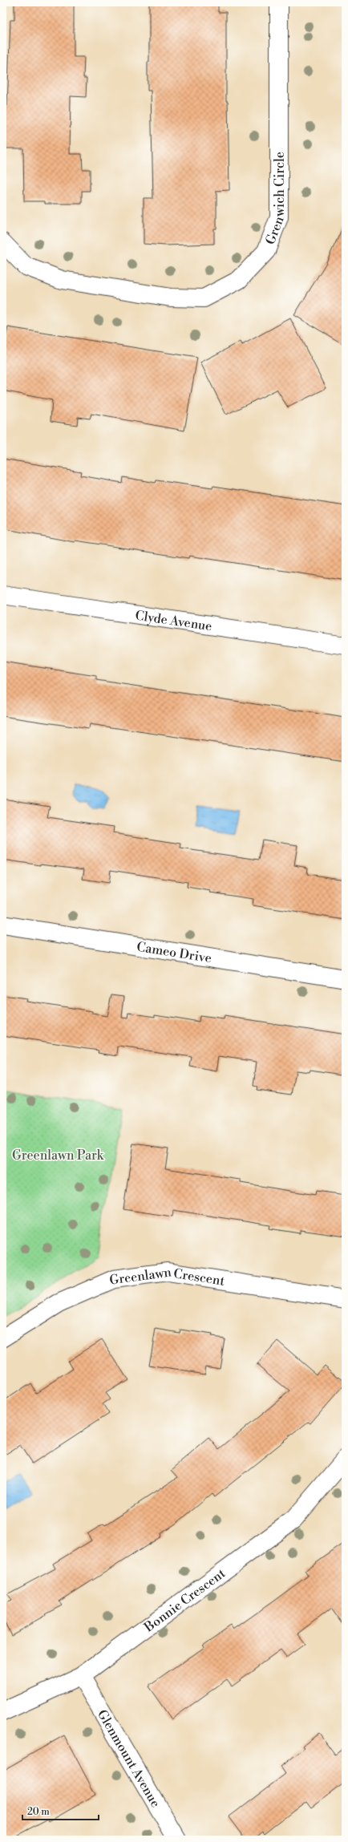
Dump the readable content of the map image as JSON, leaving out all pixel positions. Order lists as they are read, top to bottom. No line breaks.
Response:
{"streets":{"street":["Grenwich Circle","Clyde Avenue","Cameo Drive","Greenlawn Crescent","Bonnie Crescent","Glenmount Avenue"]},"crossings":[["Bonnie Crescent","Glenmount Avenue"]],"parks":["Greenlawn Park"],"scale_bar":"20 m"}
